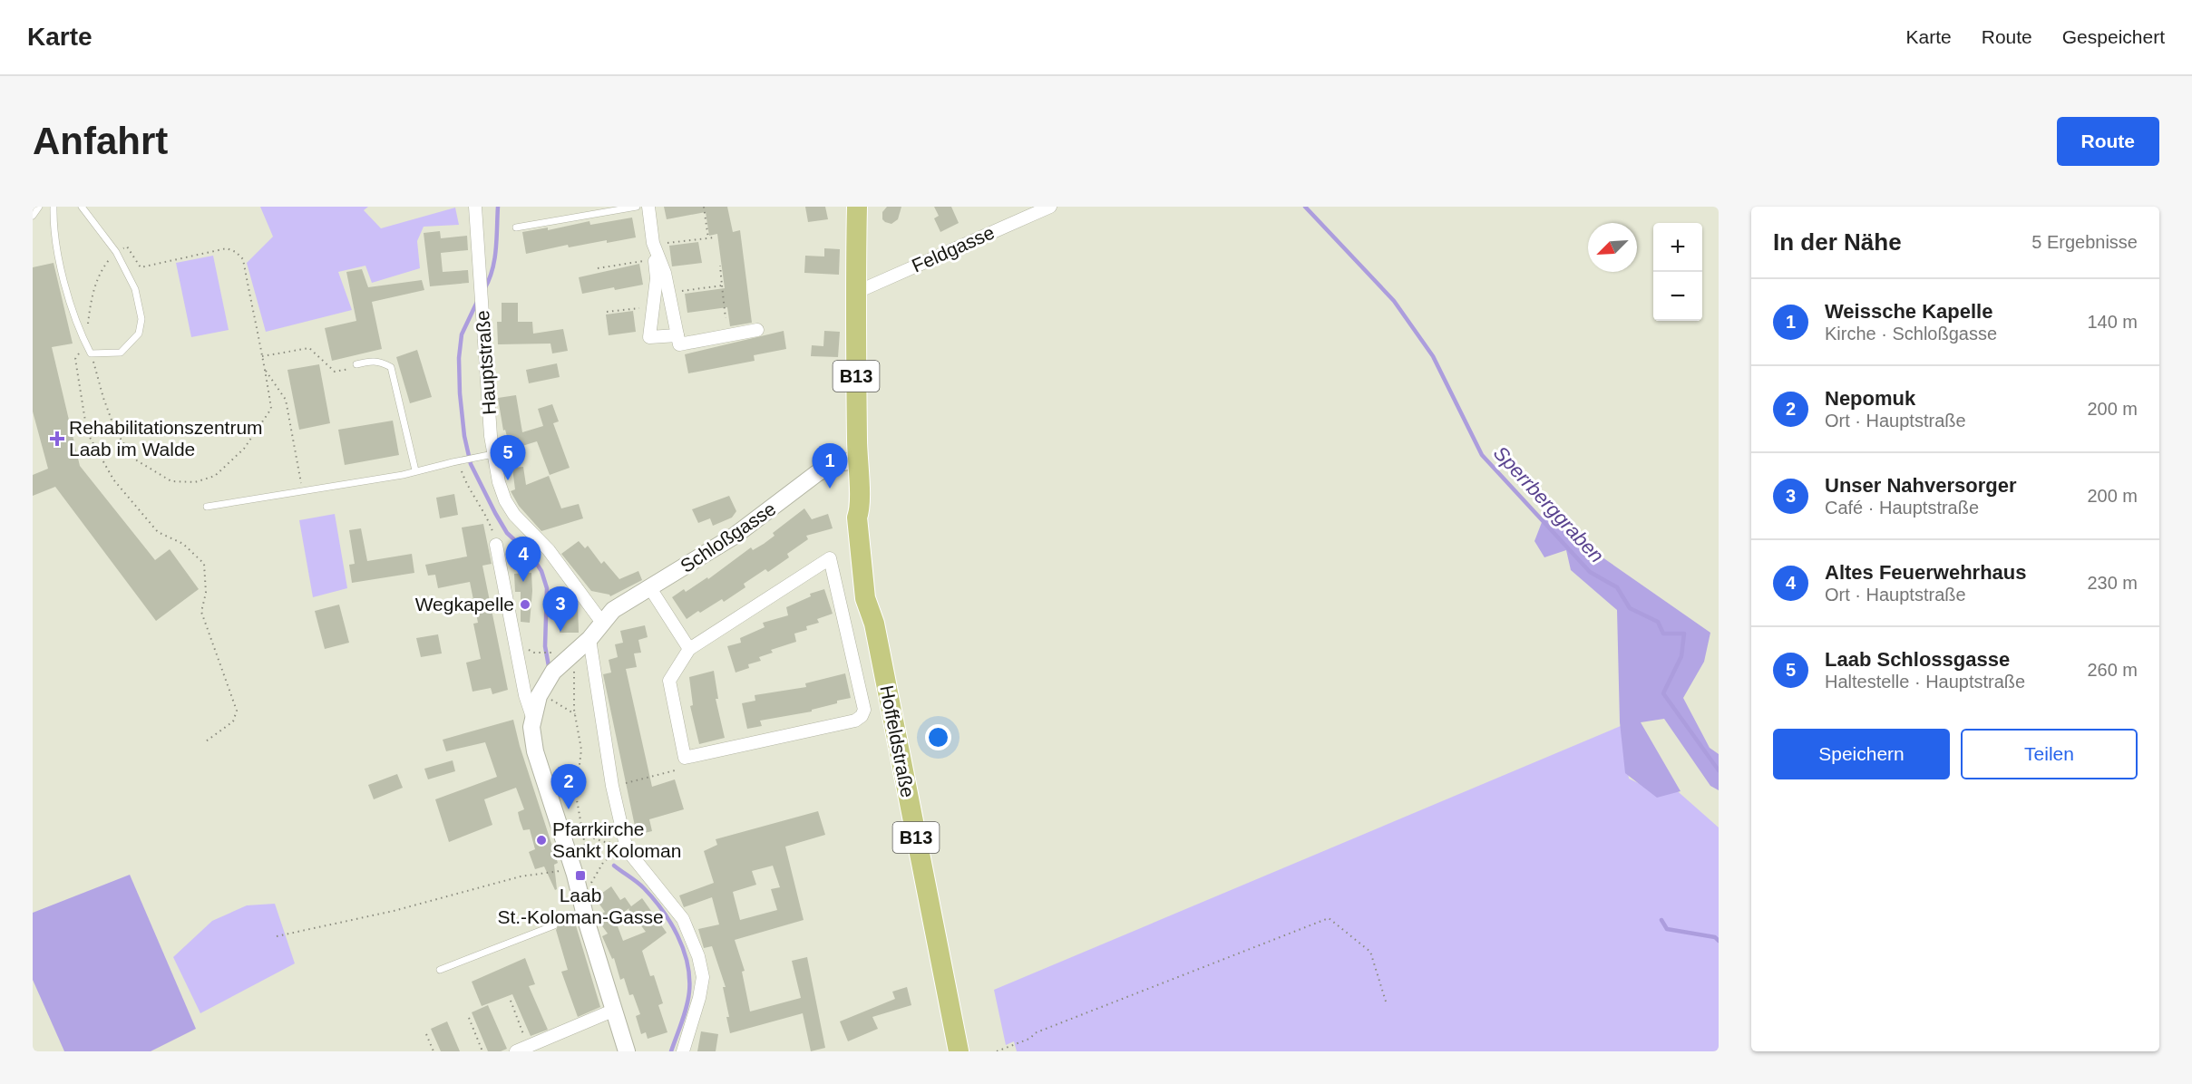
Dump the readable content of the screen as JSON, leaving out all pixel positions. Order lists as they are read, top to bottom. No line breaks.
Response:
{"streets":{"main road":["B13","Hoffeldstraße"],"street":["Feldgasse","Hauptstraße","Schloßgasse"]},"crossings":[["Feldgasse","Hoffeldstraße"],["Hauptstraße","Schloßgasse"],["Schloßgasse","Hoffeldstraße"]],"water":["Sperrberggraben"],"places":{"health":["Rehabilitationszentrum Laab im Walde"],"other":["Wegkapelle","Pfarrkirche Sankt Koloman"],"transit":["Laab St.-Koloman-Gasse"]},"north":"bottom left","page":{"header":"Karte","nav":["Karte","Route","Gespeichert"],"buttons":["Route",["Speichern","Teilen"]],"title":"Anfahrt","heading":["In der Nähe","5 Ergebnisse"],"map_buttons":["+","−"],"list":[{"mark":"1","name":"Weissche Kapelle","note":"Kirche · Schloßgasse","value":"140 m"},{"mark":"2","name":"Nepomuk","note":"Ort · Hauptstraße","value":"200 m"},{"mark":"3","name":"Unser Nahversorger","note":"Café · Hauptstraße","value":"200 m"},{"mark":"4","name":"Altes Feuerwehrhaus","note":"Ort · Hauptstraße","value":"230 m"},{"mark":"5","name":"Laab Schlossgasse","note":"Haltestelle · Hauptstraße","value":"260 m"}],"pins":["5","1","4","3","2"]}}
